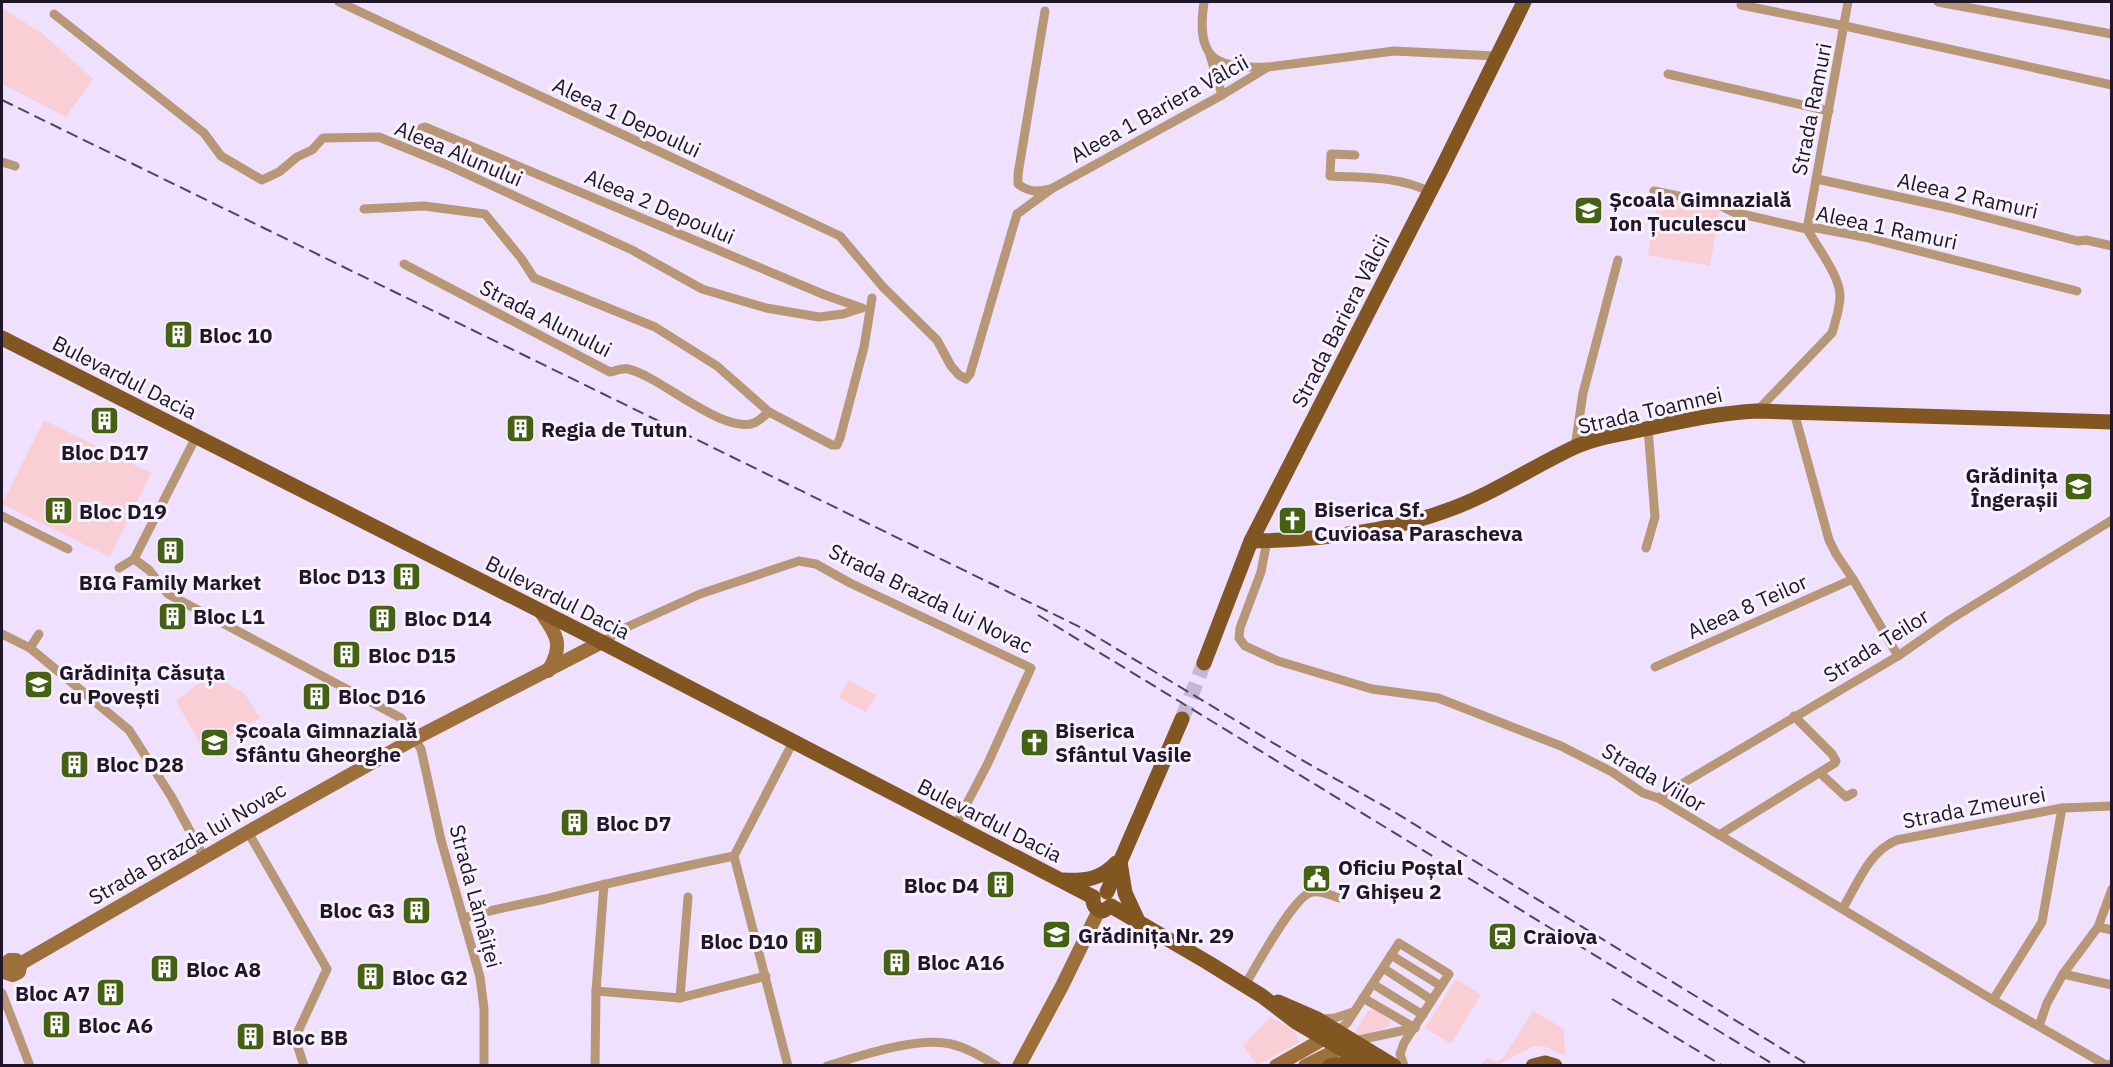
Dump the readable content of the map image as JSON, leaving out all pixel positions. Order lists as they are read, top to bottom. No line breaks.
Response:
{"streets":{"main road":["Strada Bariera Vâlcii","Bulevardul Dacia","Strada Toamnei"],"street":["Aleea 1 Bariera Vâlcii","Strada Ramuri","Aleea 1 Depoului","Aleea Alunului","Aleea 2 Ramuri","Aleea 2 Depoului","Aleea 1 Ramuri","Strada Alunului","Strada Brazda lui Novac","Aleea 8 Teilor","Strada Teilor","Strada Viilor","Strada Zmeurei","Strada Lămâiței"]},"crossings":[["Aleea 1 Bariera Vâlcii","Aleea 1 Depoului"],["Aleea 1 Bariera Vâlcii","Strada Bariera Vâlcii"],["Strada Ramuri","Aleea 2 Ramuri"],["Strada Ramuri","Aleea 1 Ramuri"],["Aleea Alunului","Aleea 2 Depoului"],["Strada Bariera Vâlcii","Strada Toamnei"],["Bulevardul Dacia","Strada Brazda lui Novac"],["Strada Toamnei","Strada Viilor"],["Strada Brazda lui Novac","Strada Lămâiței"],["Strada Teilor","Strada Viilor"],["Strada Viilor","Strada Zmeurei"]],"places":{"school or university":["Școala Gimnazială Ion Țuculescu","Grădinița Îngerașii","Grădinița Căsuța cu Povești","Școala Gimnazială Sfântu Gheorghe","Grădinița Nr. 29"],"building":["Bloc 10","Bloc D17","Regia de Tutun","Bloc D19","BIG Family Market","Bloc D13","Bloc L1","Bloc D14","Bloc D15","Bloc D16","Bloc D28","Bloc D7","Bloc D4","Bloc G3","Bloc D10","Bloc A16","Bloc A8","Bloc G2","Bloc A7","Bloc A6","Bloc BB"],"church":["Biserica Sf. Cuvioasa Parascheva","Biserica Sfântul Vasile"],"public building":["Oficiu Poștal 7 Ghișeu 2"],"station":["Craiova"]}}
